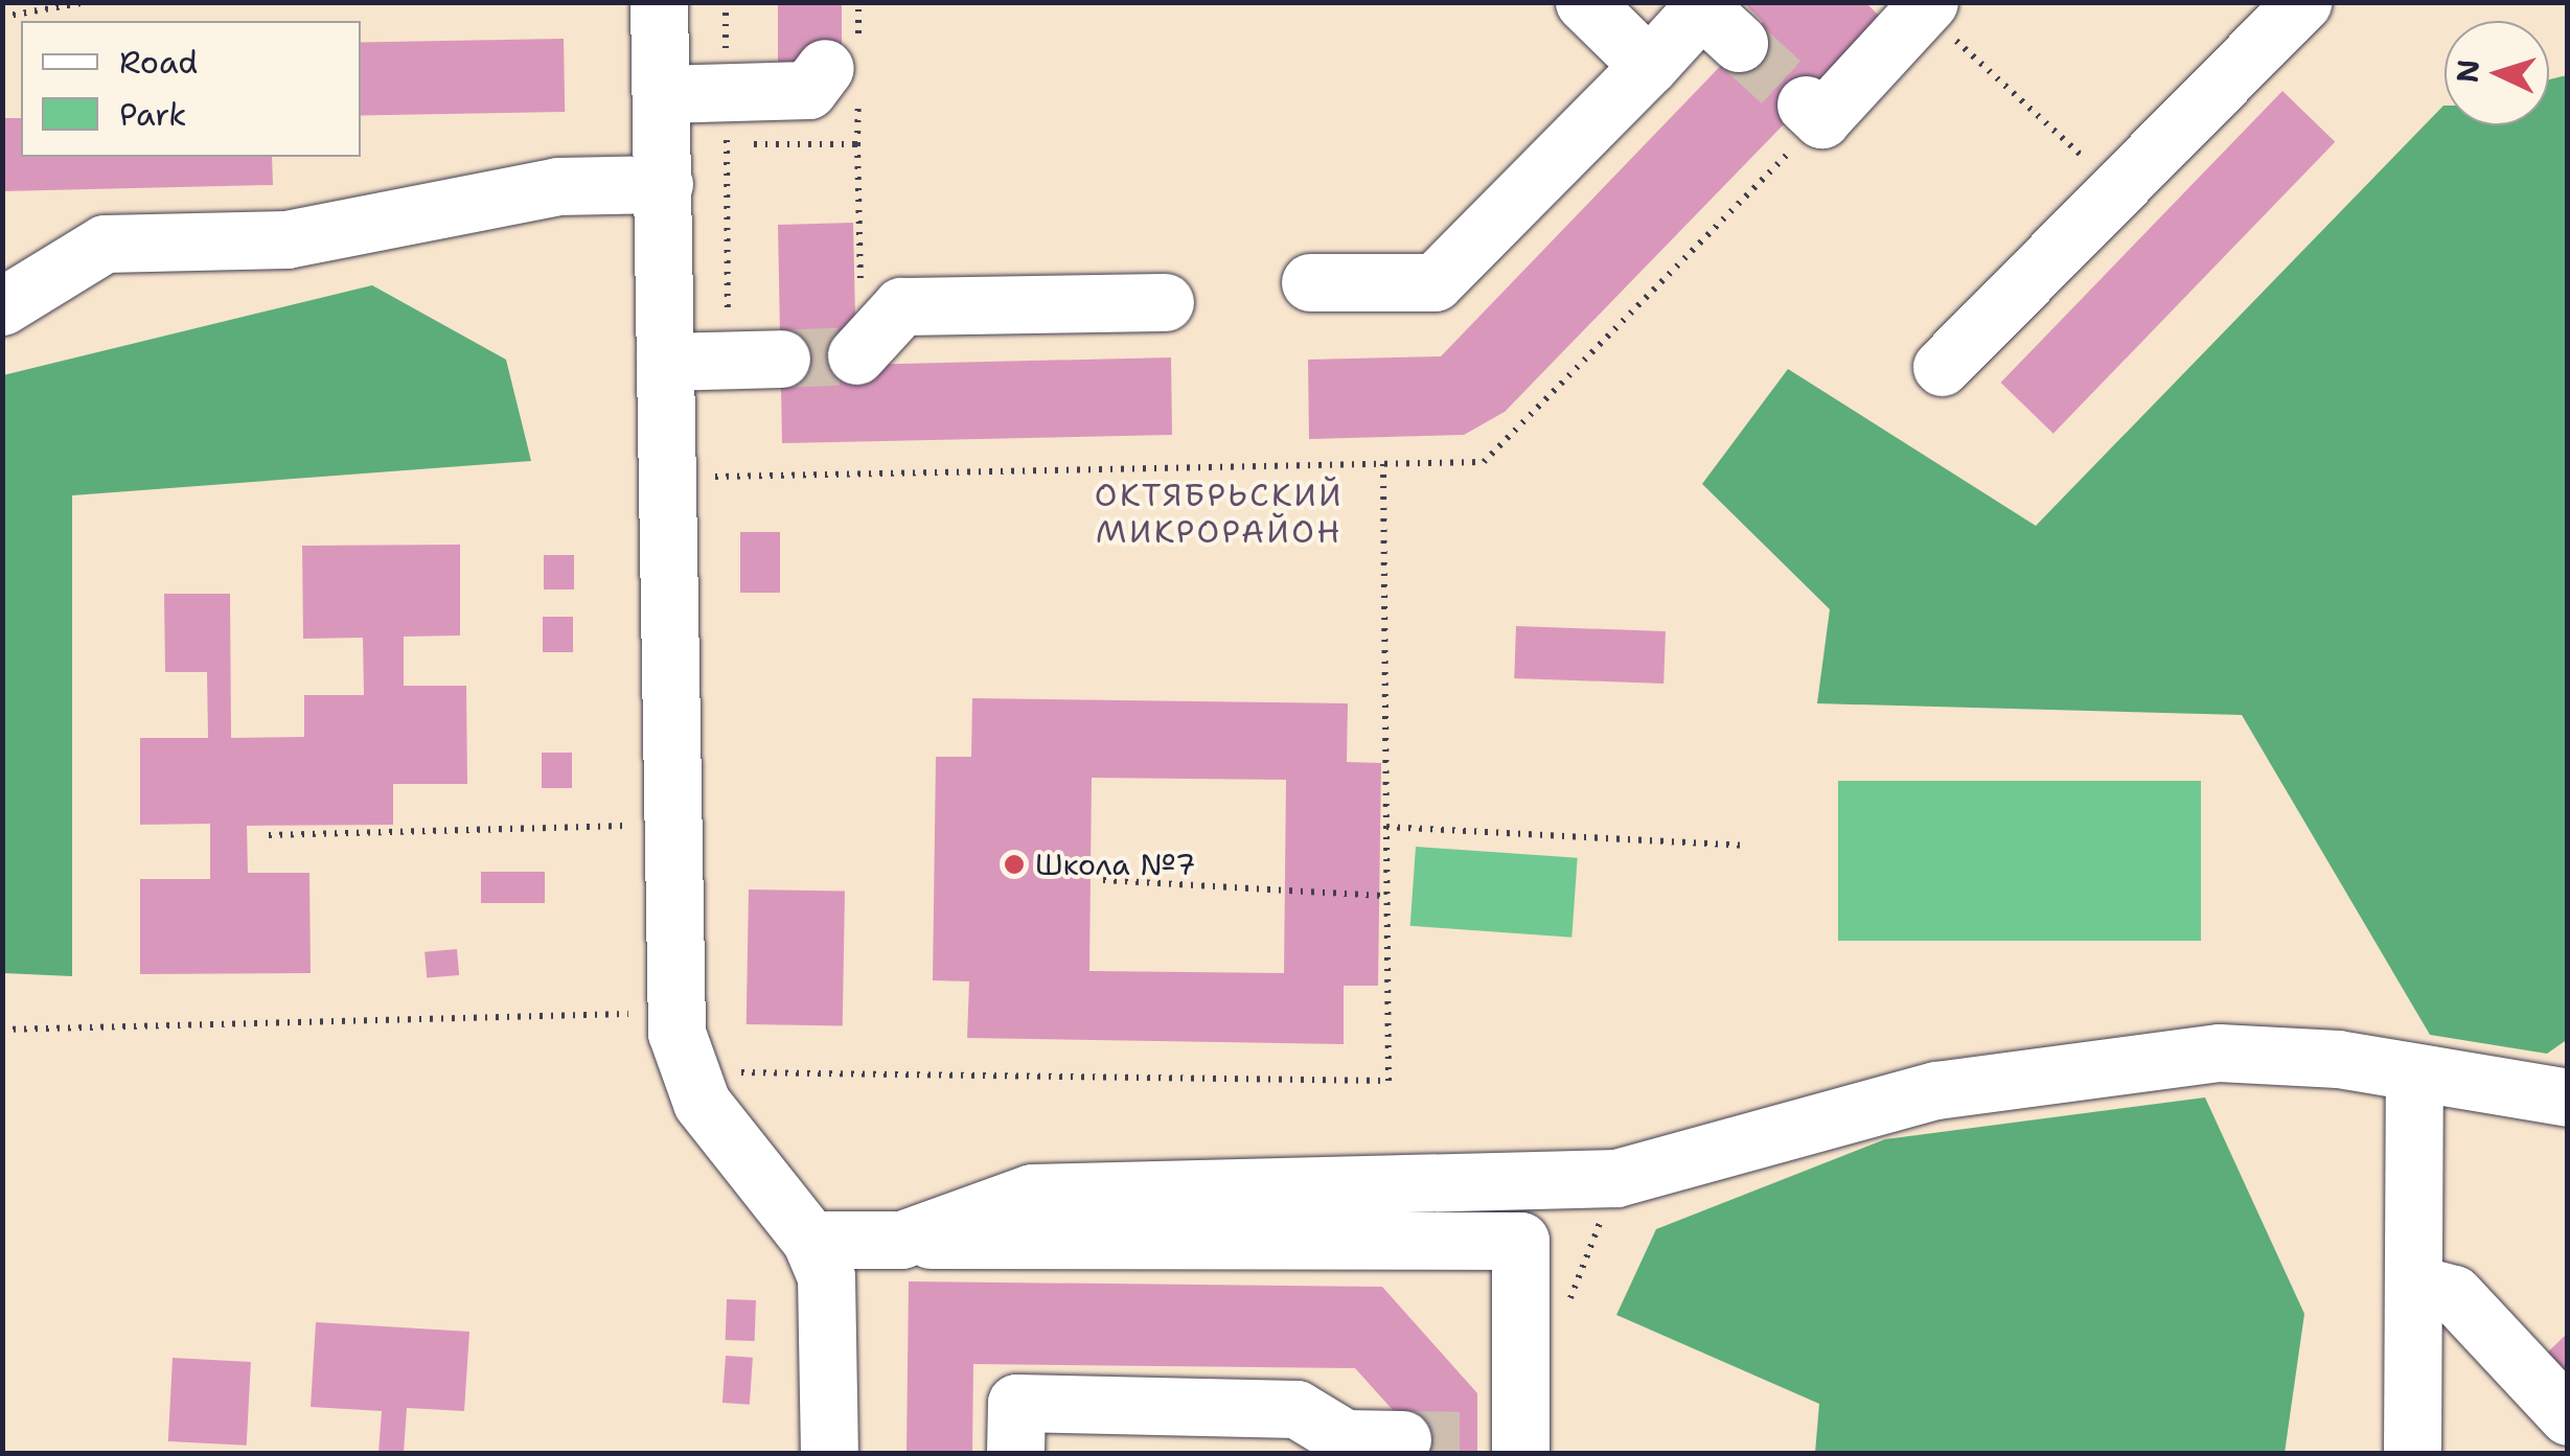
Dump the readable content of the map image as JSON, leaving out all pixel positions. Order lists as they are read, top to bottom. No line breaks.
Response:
{"districts":["ОКТЯБРЬСКИЙ МИКРОРАЙОН"],"places":["Школа №7"],"legend":["Road","Park"],"north":"left"}
